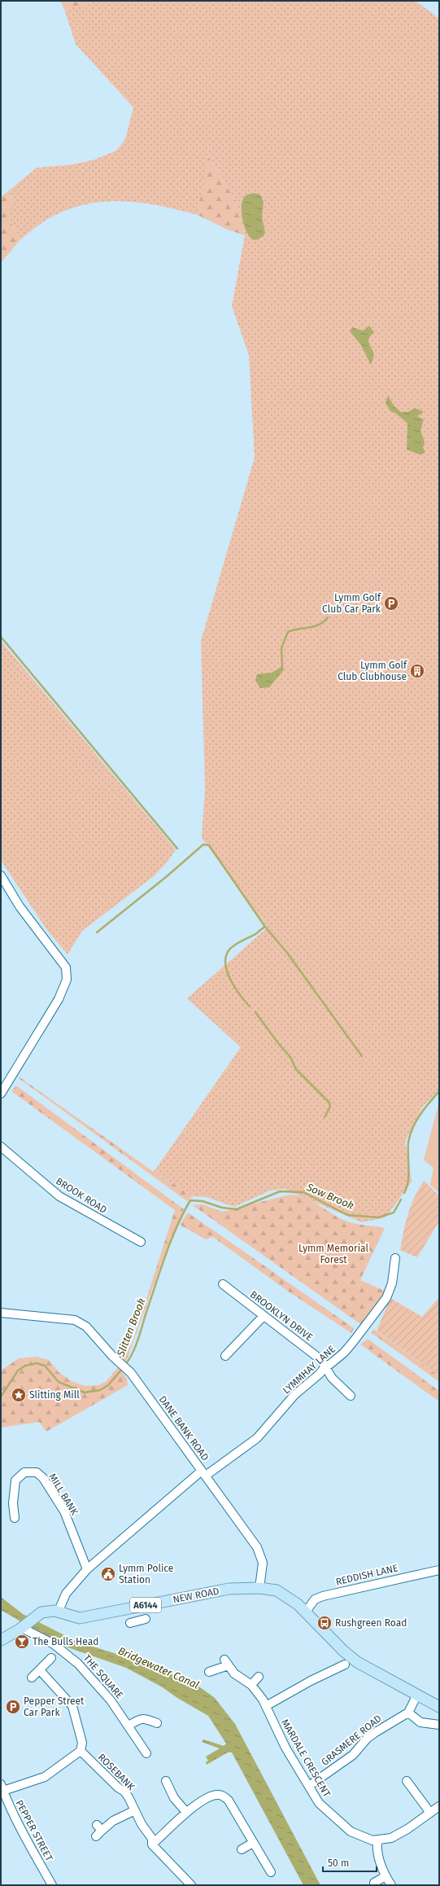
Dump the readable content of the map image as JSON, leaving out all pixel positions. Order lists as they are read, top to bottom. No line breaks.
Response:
{"streets":{"main road":["NEW ROAD","A6144"],"street":["BROOK ROAD","BROOKLYN DRIVE","LYMMHAY LANE","DANE BANK ROAD","MILL BANK","REDDISH LANE","THE SQUARE","GRASMERE ROAD","MARDALE CRESCENT","ROSEBANK","PEPPER STREET"]},"crossings":[["BROOKLYN DRIVE","LYMMHAY LANE"],["LYMMHAY LANE","DANE BANK ROAD"],["DANE BANK ROAD","MILL BANK"],["DANE BANK ROAD","NEW ROAD"],["REDDISH LANE","A6144"],["NEW ROAD","A6144"],["NEW ROAD","THE SQUARE"],["A6144","THE SQUARE"],["GRASMERE ROAD","MARDALE CRESCENT"]],"water":["Sow Brook","Slitten Brook","Bridgewater Canal"],"parks":["Lymm Memorial Forest"],"places":{"parking":["Lymm Golf Club Car Park","Pepper Street Car Park"],"building":["Lymm Golf Club Clubhouse"],"place":["Slitting Mill"],"public building":["Lymm Police Station"],"bus stop":["Rushgreen Road"],"bar":["The Bulls Head"]},"scale_bar":"50 m"}
